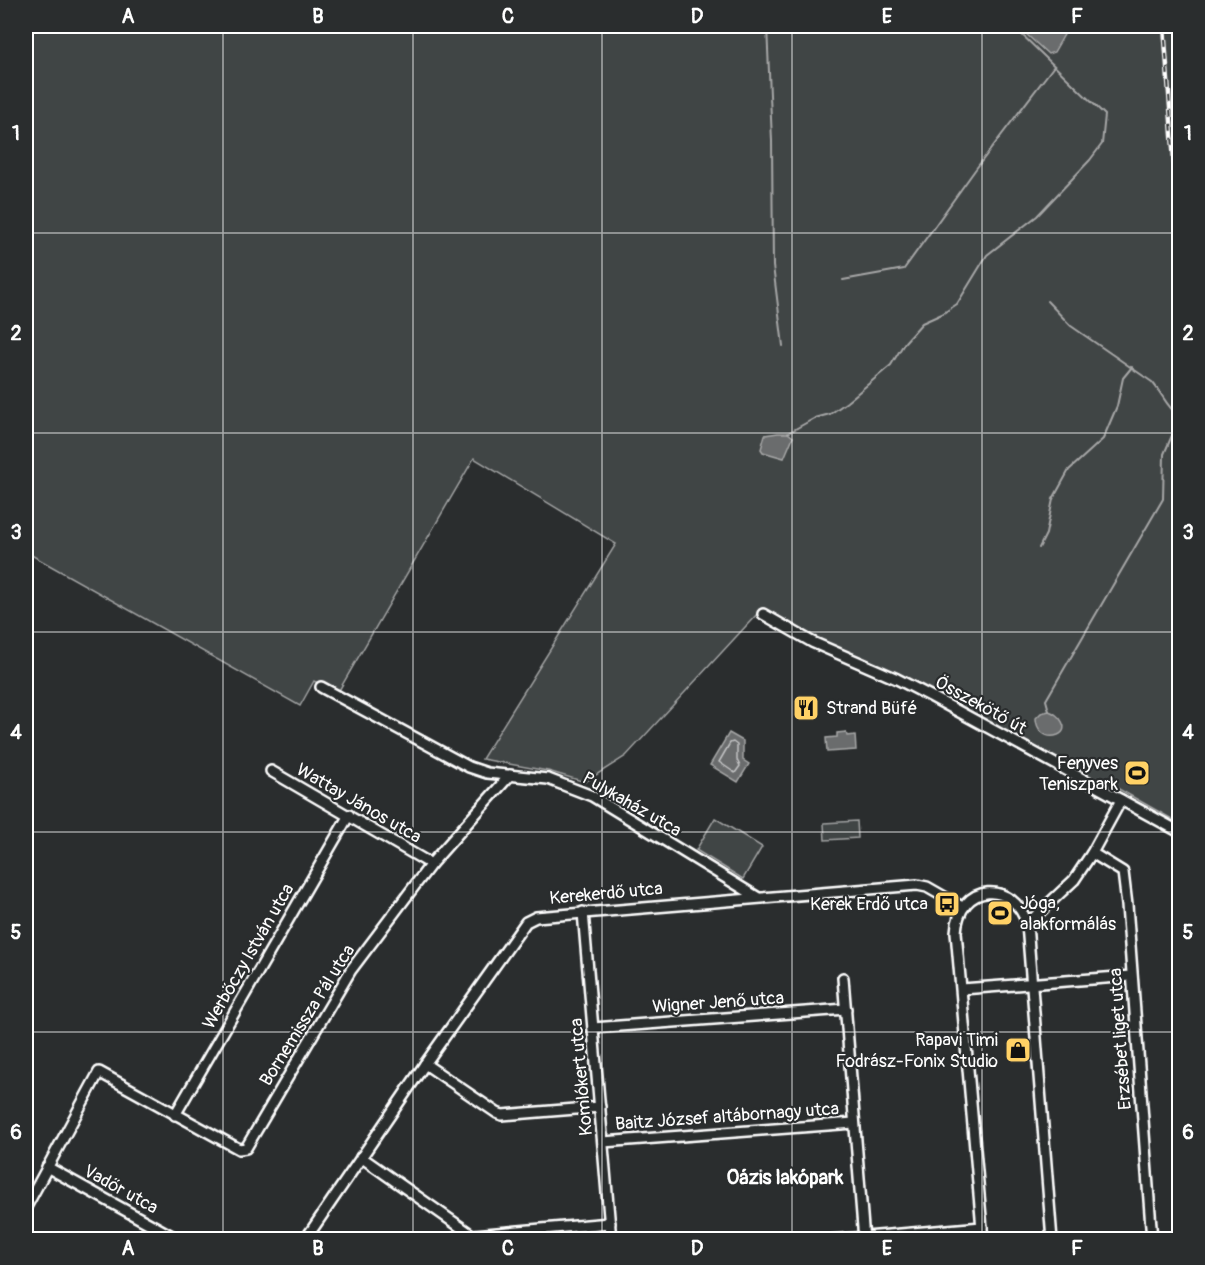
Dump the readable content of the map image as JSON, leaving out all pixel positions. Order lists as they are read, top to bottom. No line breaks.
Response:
{"streets":{"street":["Összekötő út","Wattay János utca","Pulykaház utca","Kerekerdő utca","Werbőczy István utca","Wigner Jenő utca","Bornemissza Pál utca","Erzsébet liget utca","Komlókert utca","Baitz József altábornagy utca","Vadőr utca"]},"crossings":[["Wattay János utca","Werbőczy István utca"],["Wattay János utca","Bornemissza Pál utca"],["Pulykaház utca","Kerekerdő utca"],["Pulykaház utca","Bornemissza Pál utca"],["Kerekerdő utca","Komlókert utca"],["Werbőczy István utca","Bornemissza Pál utca"],["Wigner Jenő utca","Komlókert utca"],["Bornemissza Pál utca","Vadőr utca"],["Komlókert utca","Baitz József altábornagy utca"]],"districts":["Oázis lakópark"],"places":{"restaurant":["Strand Büfé"],"sports":["Fenyves Teniszpark","Jóga, alakformálás"],"bus stop":["Kerek Erdő utca"],"shop":["Rapavi Timi Fodrász-Fonix Studio"]},"grid":{"columns":["A","B","C","D","E","F"],"rows":["1","2","3","4","5","6"]}}
